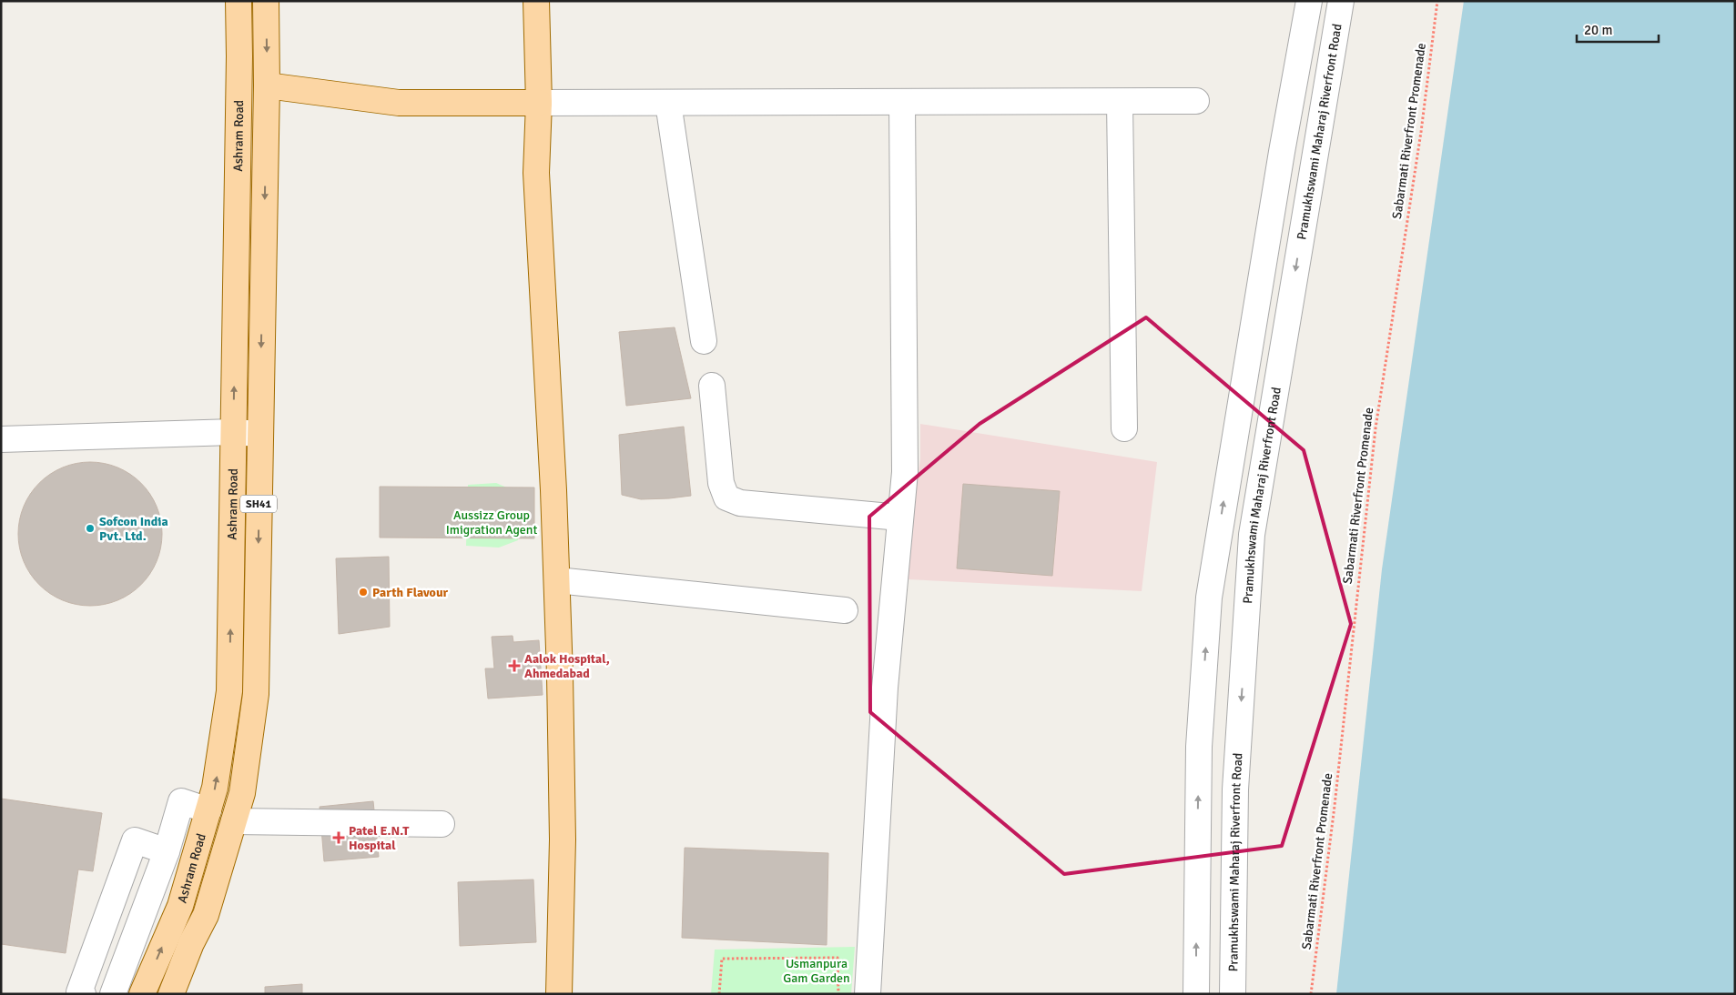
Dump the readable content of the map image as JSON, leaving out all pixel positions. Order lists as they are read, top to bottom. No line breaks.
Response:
{"streets":{"main road":["Ashram Road","SH41"],"street":["Pramukhswami Maharaj Riverfront Road"],"path":["Sabarmati Riverfront Promenade"]},"parks":["Aussizz Group Imigration Agent","Usmanpura Gam Garden"],"places":{"other":["Sofcon India Pvt. Ltd.","Parth Flavour"],"health":["Aalok Hospital, Ahmedabad","Patel E.N.T Hospital"]},"scale_bar":"20 m"}
